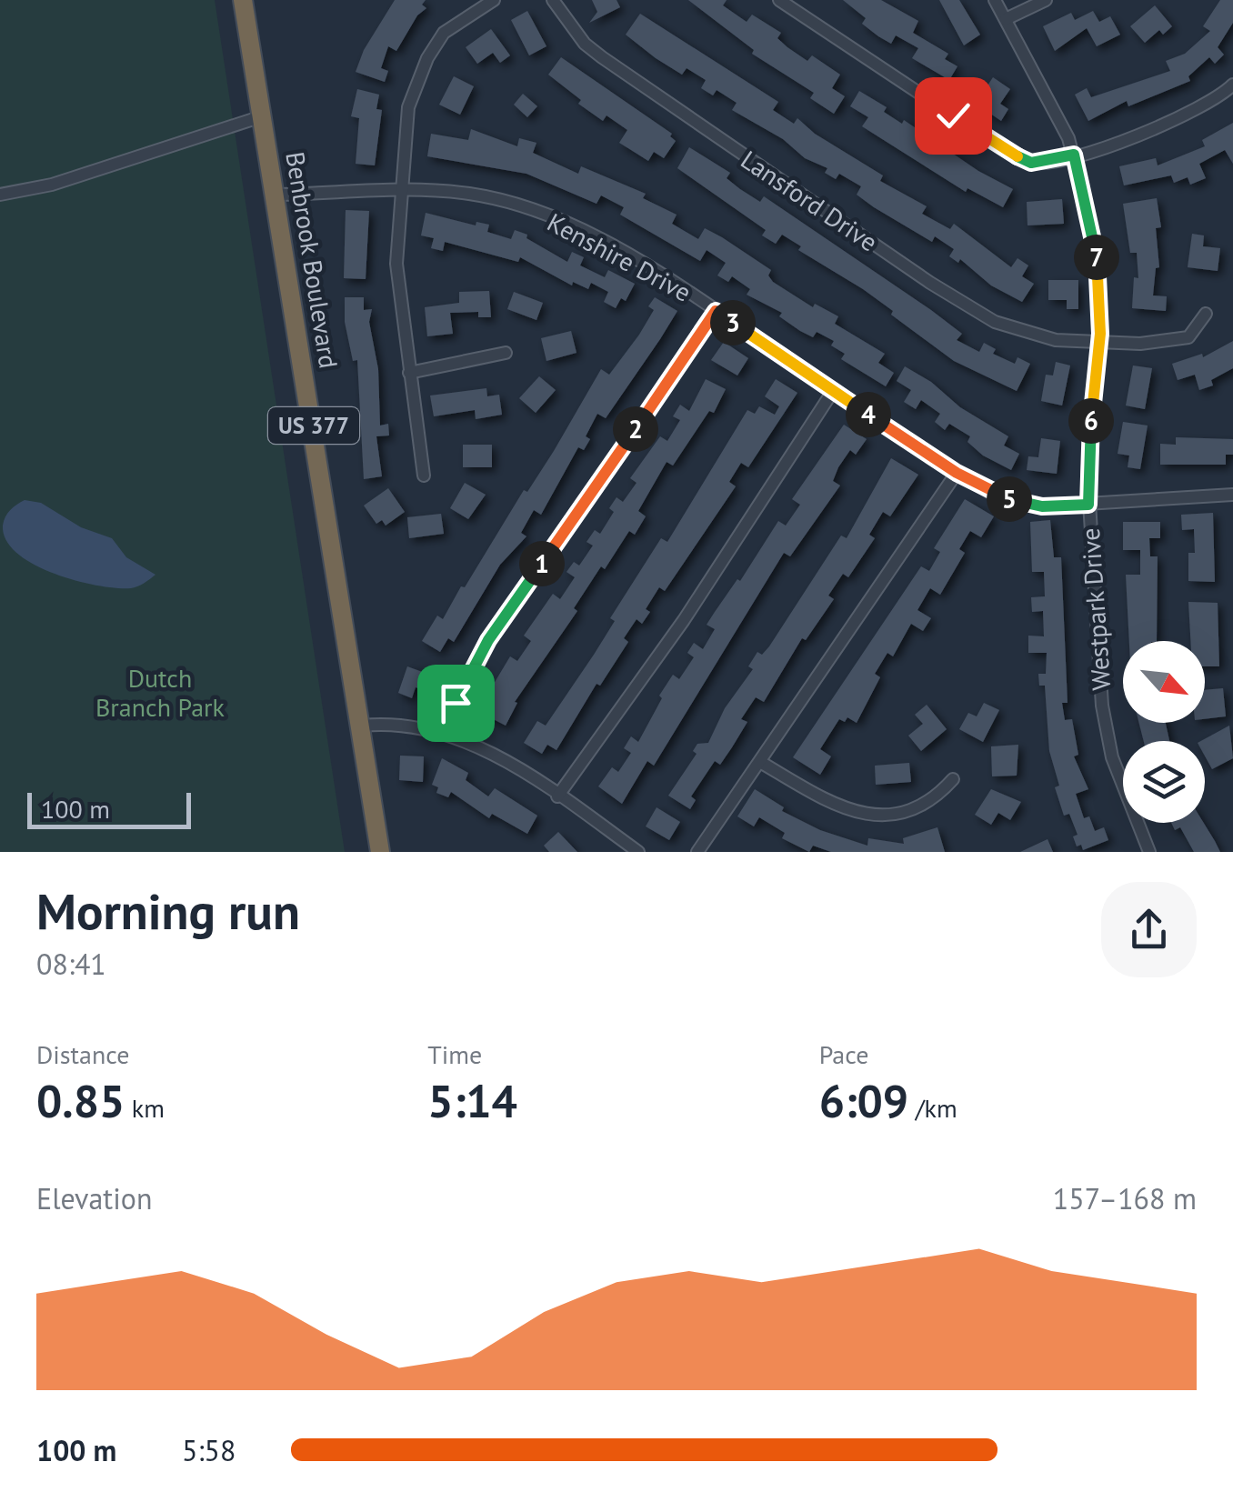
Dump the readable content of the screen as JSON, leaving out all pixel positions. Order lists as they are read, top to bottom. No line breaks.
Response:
{"streets":{"highway":["Benbrook Boulevard","US 377"],"street":["Lansford Drive","Kenshire Drive","Westpark Drive"]},"crossings":[["Lansford Drive","Westpark Drive"],["Kenshire Drive","Benbrook Boulevard"],["Kenshire Drive","Westpark Drive"]],"parks":["Dutch Branch Park"],"scale_bar":"100 m","north":"bottom right","page":{"pins":["7","3","4","6","2","5","1"],"scale":"100 m","heading":["Morning run","08:41"],"stats":[["Distance","0.85 km"],["Time","5:14"],["Pace","6:09 /km"]],"chart":["Elevation","157–168 m"],"list":[{"name":"100 m","note":"5:58"}]}}
